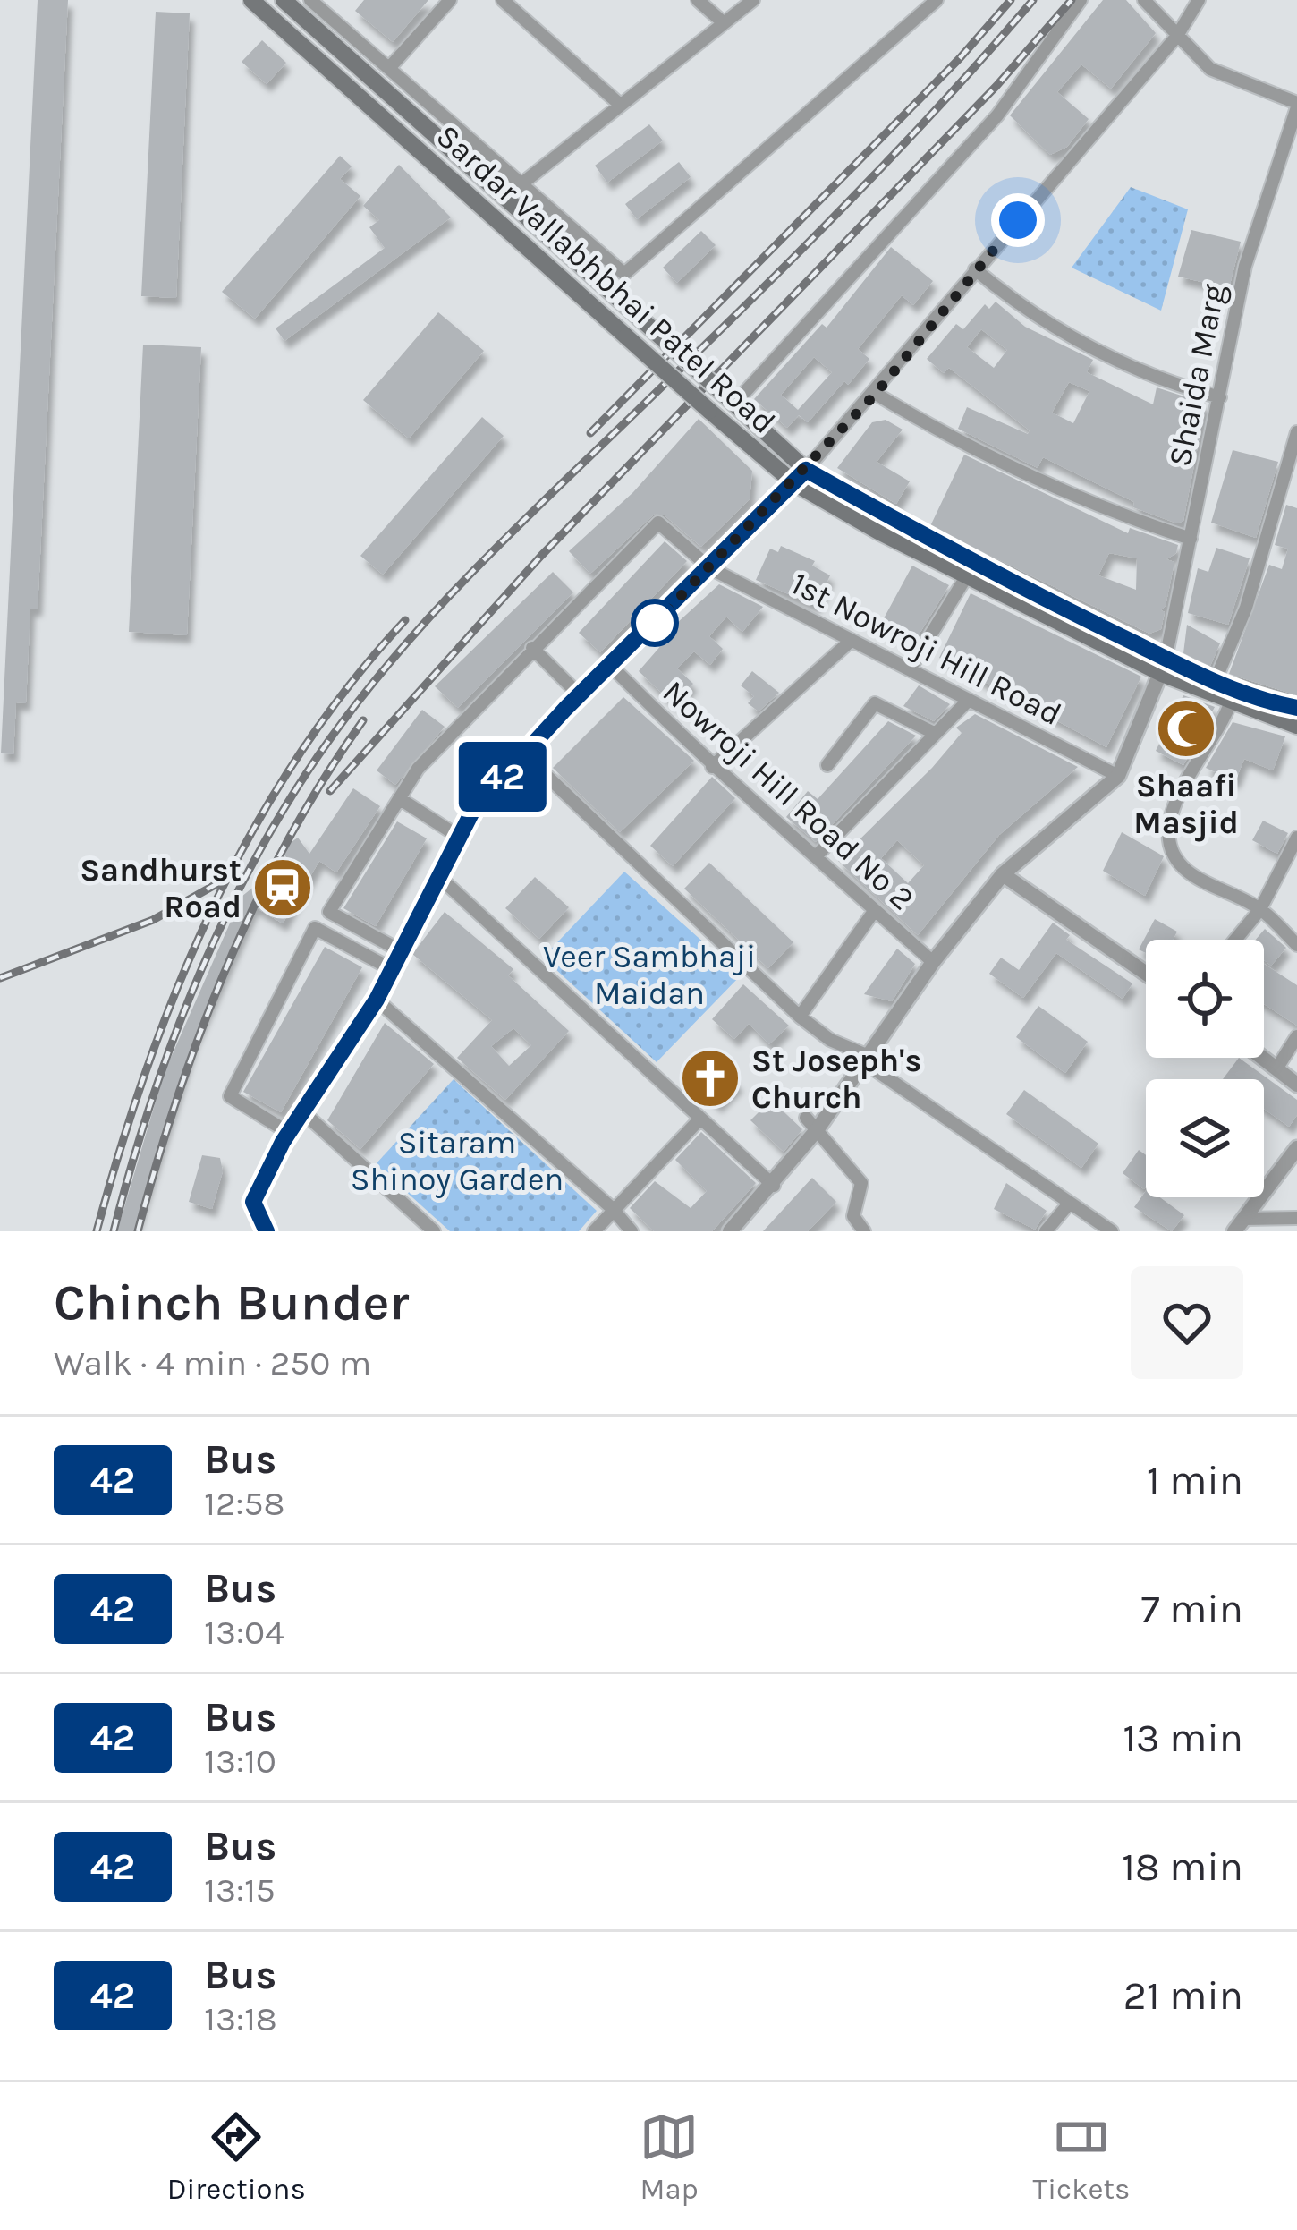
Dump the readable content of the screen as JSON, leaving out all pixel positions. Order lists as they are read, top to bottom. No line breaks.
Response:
{"streets":{"main road":["Sardar Vallabhbhai Patel Road"],"street":["Shaida Marg","1st Nowroji Hill Road","Nowroji Hill Road No 2"]},"crossings":[["Sardar Vallabhbhai Patel Road","Shaida Marg"]],"parks":["Veer Sambhaji Maidan","Sitaram Shinoy Garden"],"places":{"mosque":["Shaafi Masjid"],"station":["Sandhurst Road"],"church":["St Joseph's Church"]},"lines":["bus line 42"],"page":{"on_map":"42","heading":["Chinch Bunder","Walk · 4 min · 250 m"],"list":[{"mark":"42","name":"Bus","note":"12:58","value":"1 min"},{"mark":"42","name":"Bus","note":"13:04","value":"7 min"},{"mark":"42","name":"Bus","note":"13:10","value":"13 min"},{"mark":"42","name":"Bus","note":"13:15","value":"18 min"},{"mark":"42","name":"Bus","note":"13:18","value":"21 min"}],"tabs":["Directions","Map","Tickets"]}}
